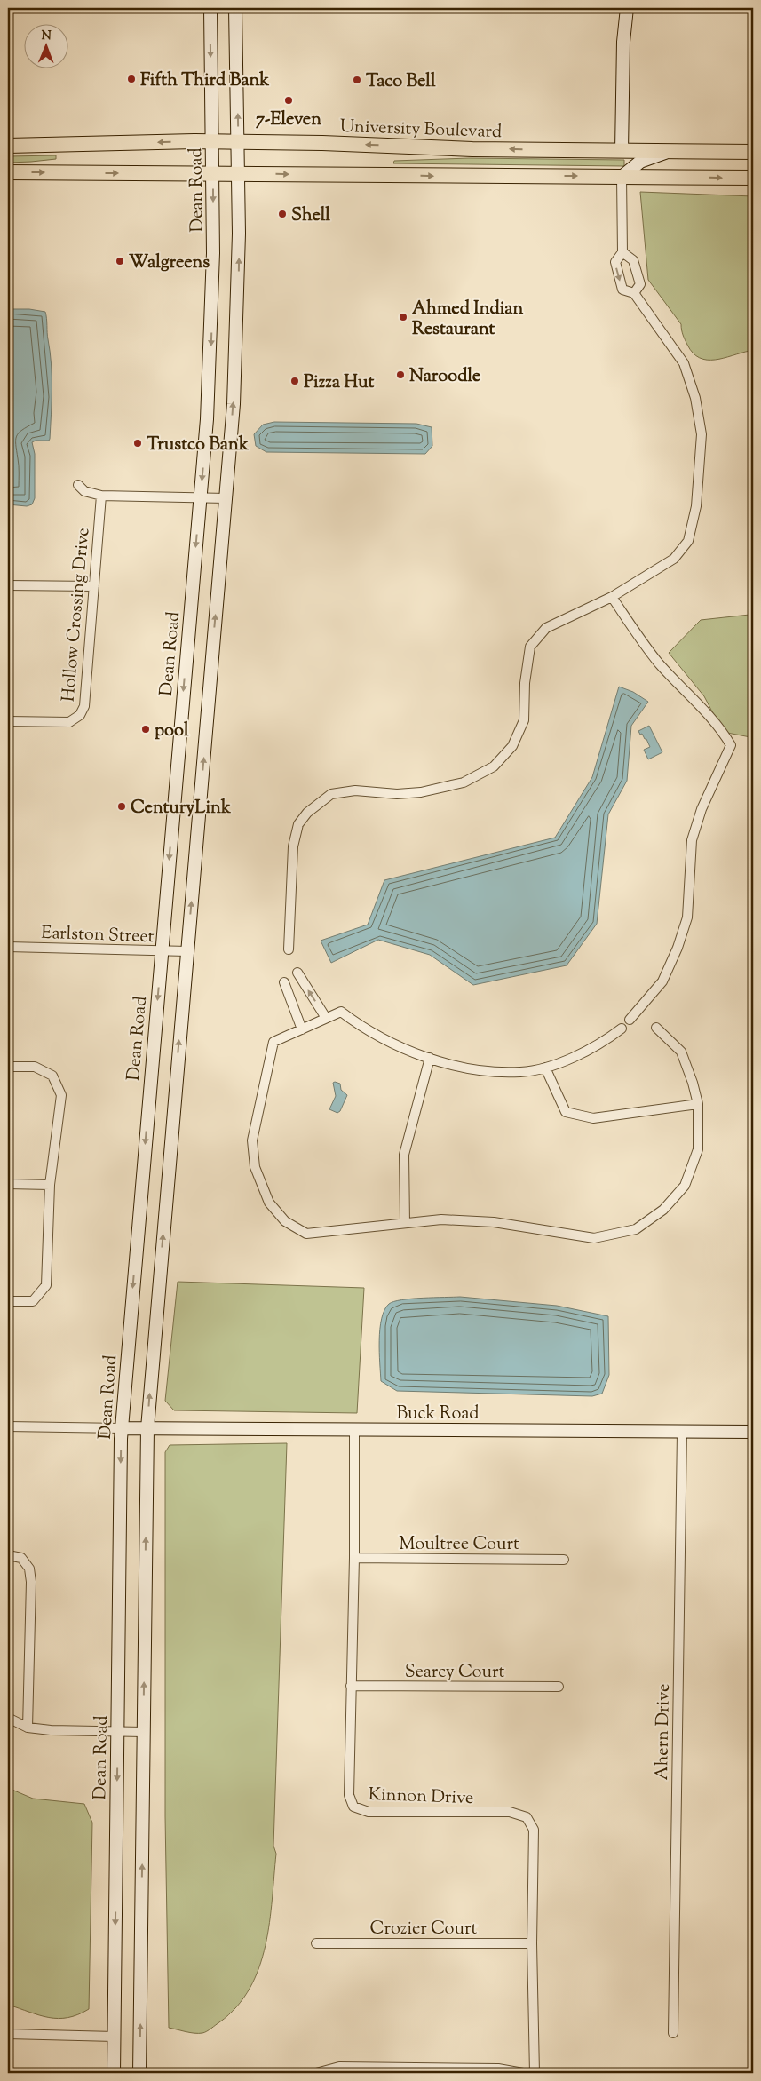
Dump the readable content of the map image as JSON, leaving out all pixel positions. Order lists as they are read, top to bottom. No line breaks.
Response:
{"streets":{"main road":["University Boulevard","Dean Road","Buck Road"],"street":["Hollow Crossing Drive","Earlston Street","Moultree Court","Searcy Court","Ahern Drive","Kinnon Drive","Crozier Court"]},"crossings":[["University Boulevard","Dean Road"],["Dean Road","Earlston Street"],["Dean Road","Buck Road"],["Buck Road","Ahern Drive"],["Buck Road","Kinnon Drive"],["Moultree Court","Kinnon Drive"],["Searcy Court","Kinnon Drive"],["Kinnon Drive","Crozier Court"]],"places":["Fifth Third Bank","Taco Bell","7-Eleven","Shell","Walgreens","Ahmed Indian Restaurant","Naroodle","Pizza Hut","Trustco Bank","pool","CenturyLink"],"north":"top"}
